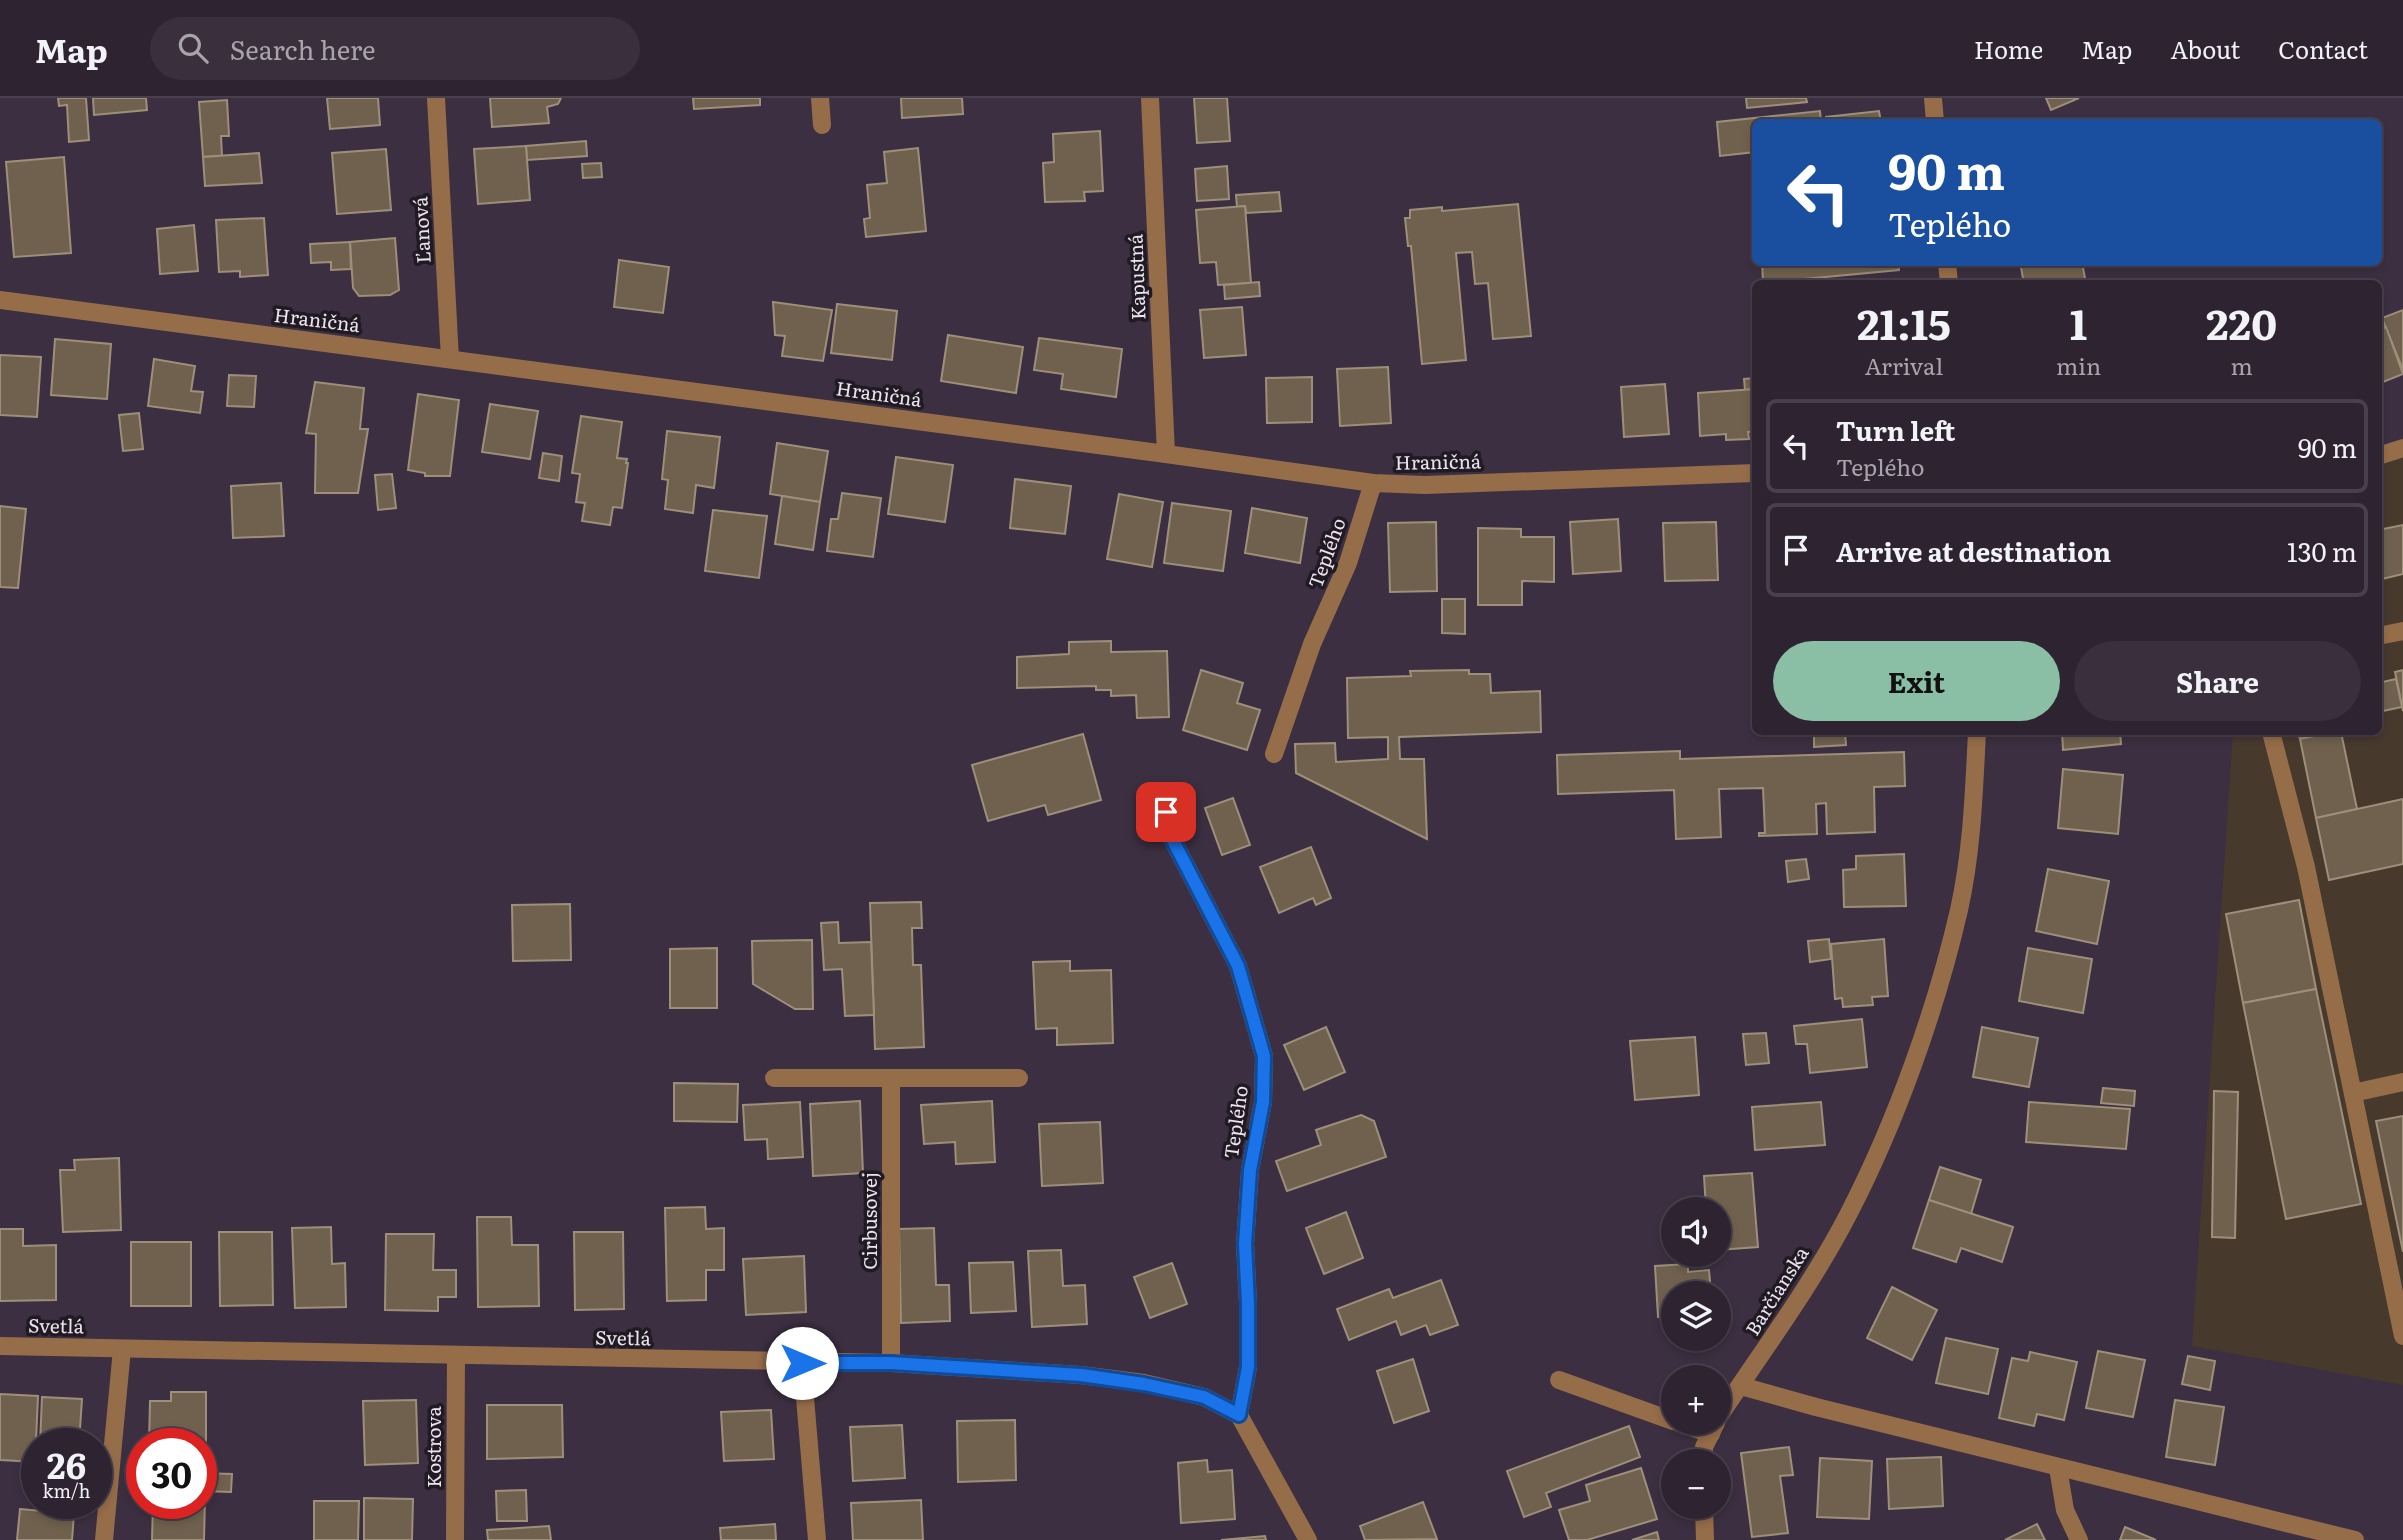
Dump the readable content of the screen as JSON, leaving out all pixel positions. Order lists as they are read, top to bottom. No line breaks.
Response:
{"streets":{"street":["Ľanová","Kapustná","Hraničná","Teplého","Cirbusovej","Barčianska","Svetlá","Kostrova"]},"crossings":[["Ľanová","Hraničná"],["Kapustná","Hraničná"],["Hraničná","Teplého"],["Teplého","Svetlá"],["Cirbusovej","Svetlá"],["Svetlá","Kostrova"]],"page":{"header":"Map","search":"Search here","nav":["Home","Map","About","Contact"],"turn":["90 m","Teplého"],"eta":["21:15","Arrival","1","min","220","m"],"list":[{"name":"Turn left","note":"Teplého","value":"90 m"},{"name":"Arrive at destination","value":"130 m"}],"buttons":["Exit","Share"],"map_buttons":["+","−"],"speed":"26 km/h","limit":"30"}}
